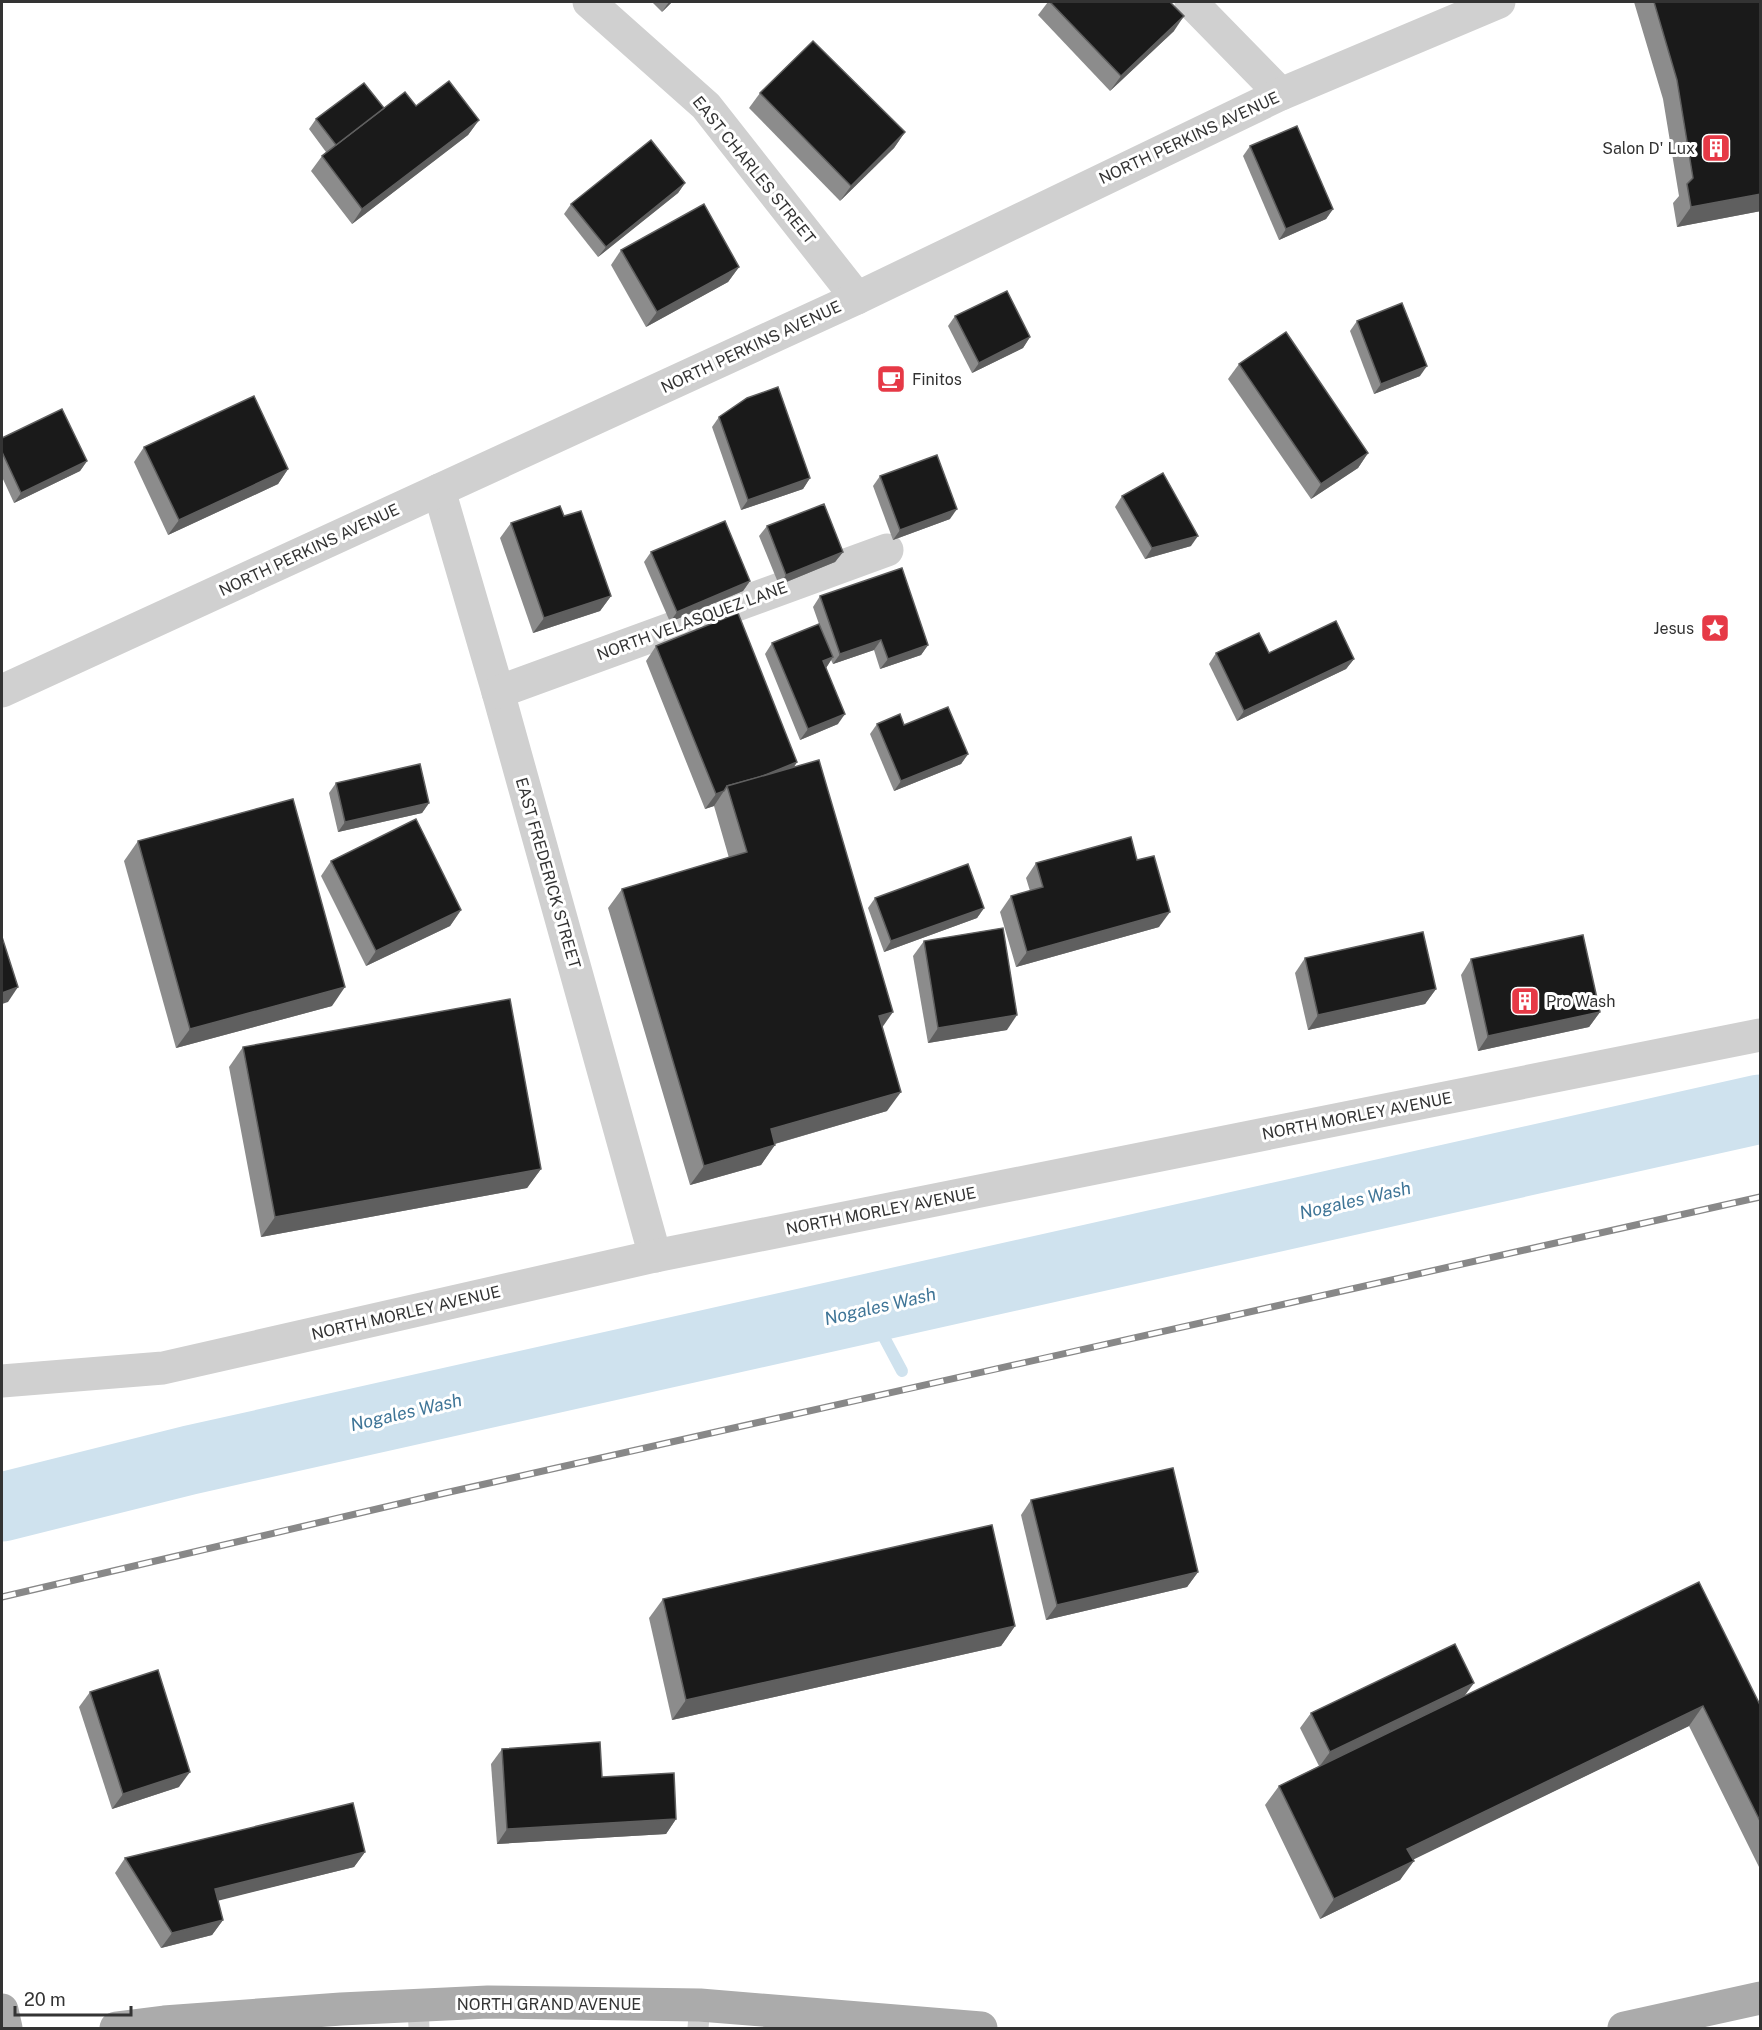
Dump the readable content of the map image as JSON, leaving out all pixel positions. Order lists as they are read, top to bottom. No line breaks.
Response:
{"streets":{"main road":["NORTH GRAND AVENUE"],"street":["NORTH PERKINS AVENUE","EAST CHARLES STREET","NORTH VELASQUEZ LANE","EAST FREDERICK STREET","NORTH MORLEY AVENUE"]},"crossings":[["NORTH PERKINS AVENUE","EAST CHARLES STREET"],["NORTH PERKINS AVENUE","EAST FREDERICK STREET"],["NORTH VELASQUEZ LANE","EAST FREDERICK STREET"],["EAST FREDERICK STREET","NORTH MORLEY AVENUE"]],"water":["Nogales Wash"],"places":{"building":["Salon D' Lux","Pro Wash"],"cafe":["Finitos"],"place":["Jesus"]},"scale_bar":"20 m"}
